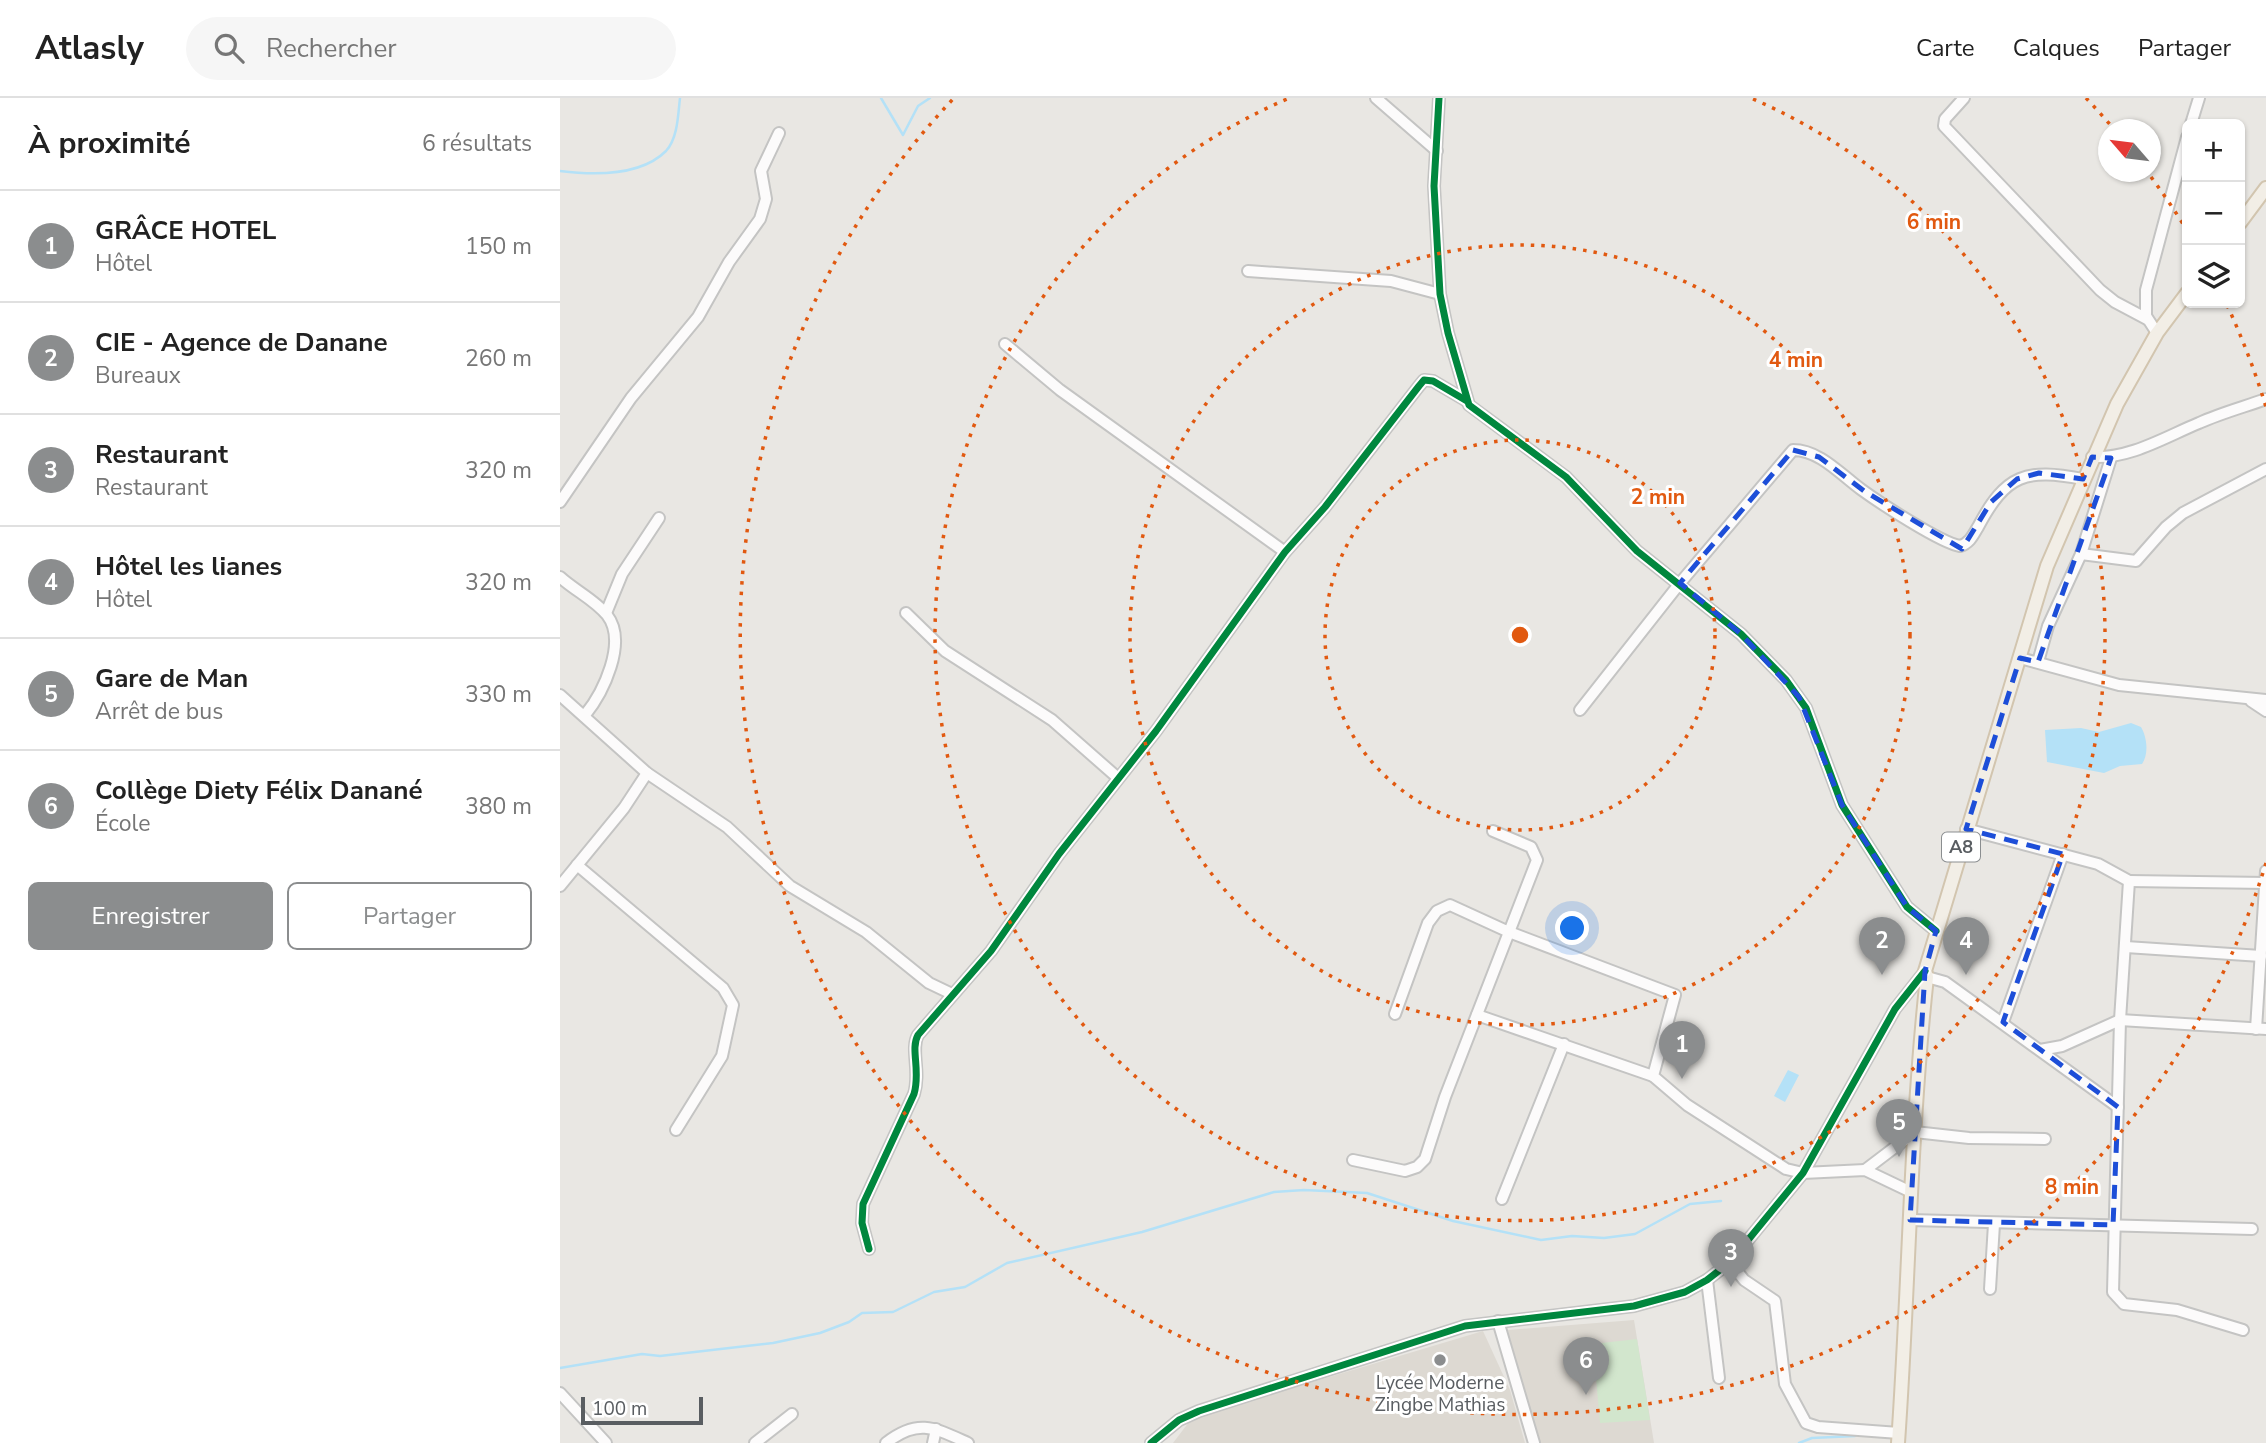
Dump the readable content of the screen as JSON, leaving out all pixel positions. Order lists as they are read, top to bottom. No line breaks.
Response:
{"streets":{"main road":["A8"]},"places":["Lycée Moderne Zingbe Mathias"],"scale_bar":"100 m","north":"top left","page":{"header":"Atlasly","search":"Rechercher","nav":["Carte","Calques","Partager"],"heading":["À proximité","6 résultats"],"map_buttons":["+","−"],"list":[{"mark":"1","name":"GRÂCE HOTEL","note":"Hôtel","value":"150 m"},{"mark":"2","name":"CIE - Agence de Danane","note":"Bureaux","value":"260 m"},{"mark":"3","name":"Restaurant","note":"Restaurant","value":"320 m"},{"mark":"4","name":"Hôtel les lianes","note":"Hôtel","value":"320 m"},{"mark":"5","name":"Gare de Man","note":"Arrêt de bus","value":"330 m"},{"mark":"6","name":"Collège Diety Félix Danané","note":"École","value":"380 m"}],"buttons":["Enregistrer","Partager"],"pins":["2","4","1","5","3","6"],"scale":"100 m"},"rings":["6 min","4 min","2 min","8 min"]}
